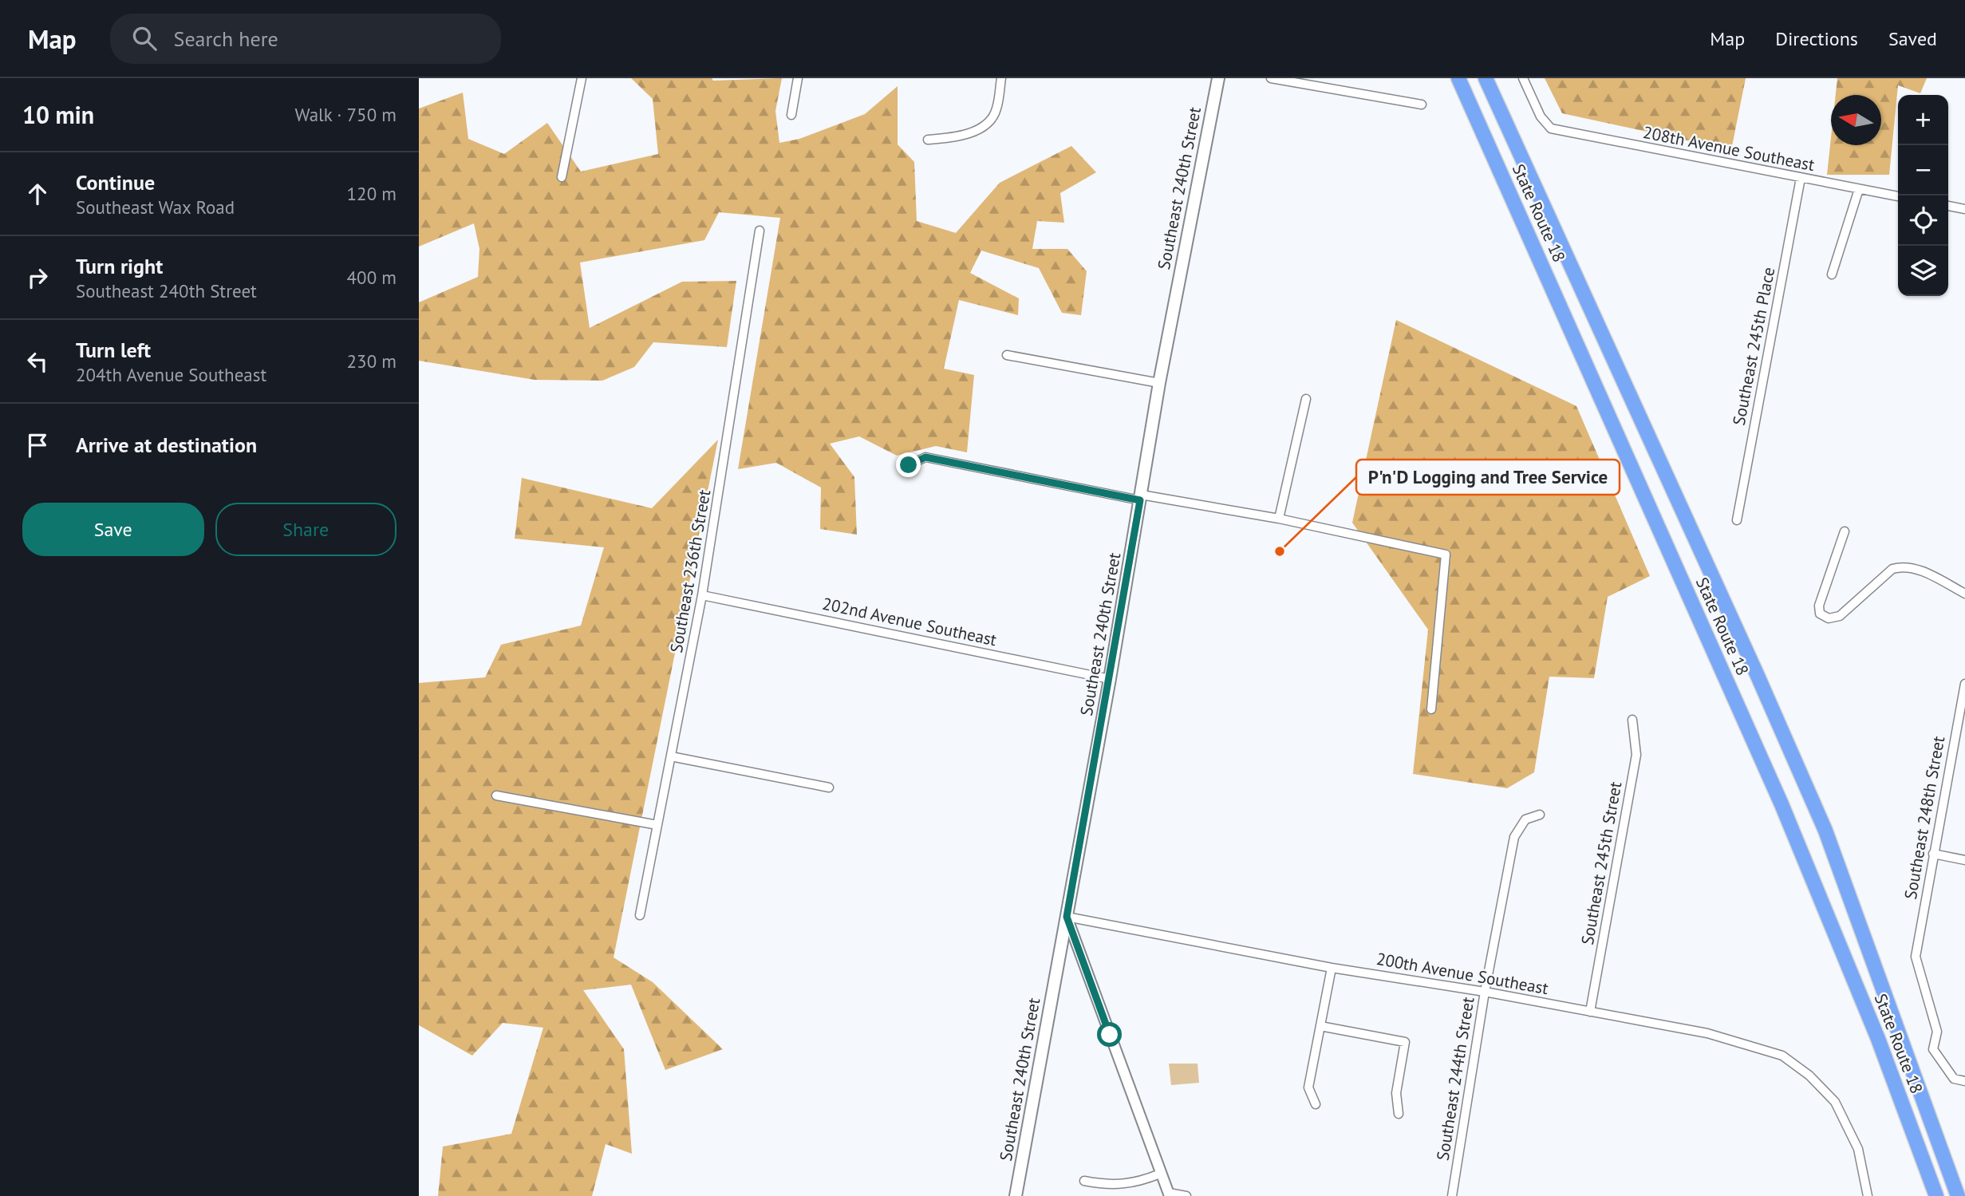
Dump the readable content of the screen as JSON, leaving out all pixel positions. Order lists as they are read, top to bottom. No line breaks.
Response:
{"streets":{"highway":["State Route 18"],"main road":["Southeast 240th Street"],"street":["208th Avenue Southeast","Southeast 245th Place","Southeast 236th Street","202nd Avenue Southeast","Southeast 248th Street","Southeast 245th Street","200th Avenue Southeast","Southeast 244th Street"]},"crossings":[["208th Avenue Southeast","Southeast 245th Place"],["Southeast 240th Street","202nd Avenue Southeast"],["Southeast 240th Street","200th Avenue Southeast"],["Southeast 236th Street","202nd Avenue Southeast"],["Southeast 245th Street","200th Avenue Southeast"],["200th Avenue Southeast","Southeast 244th Street"]],"places":["P'n'D Logging and Tree Service"],"north":"left","page":{"header":"Map","search":"Search here","nav":["Map","Directions","Saved"],"heading":["10 min","Walk · 750 m"],"map_buttons":["+","−"],"list":[["Continue","Southeast Wax Road","120 m"],["Turn right","Southeast 240th Street","400 m"],["Turn left","204th Avenue Southeast","230 m"],"Arrive at destination"],"buttons":["Save","Share"]}}
